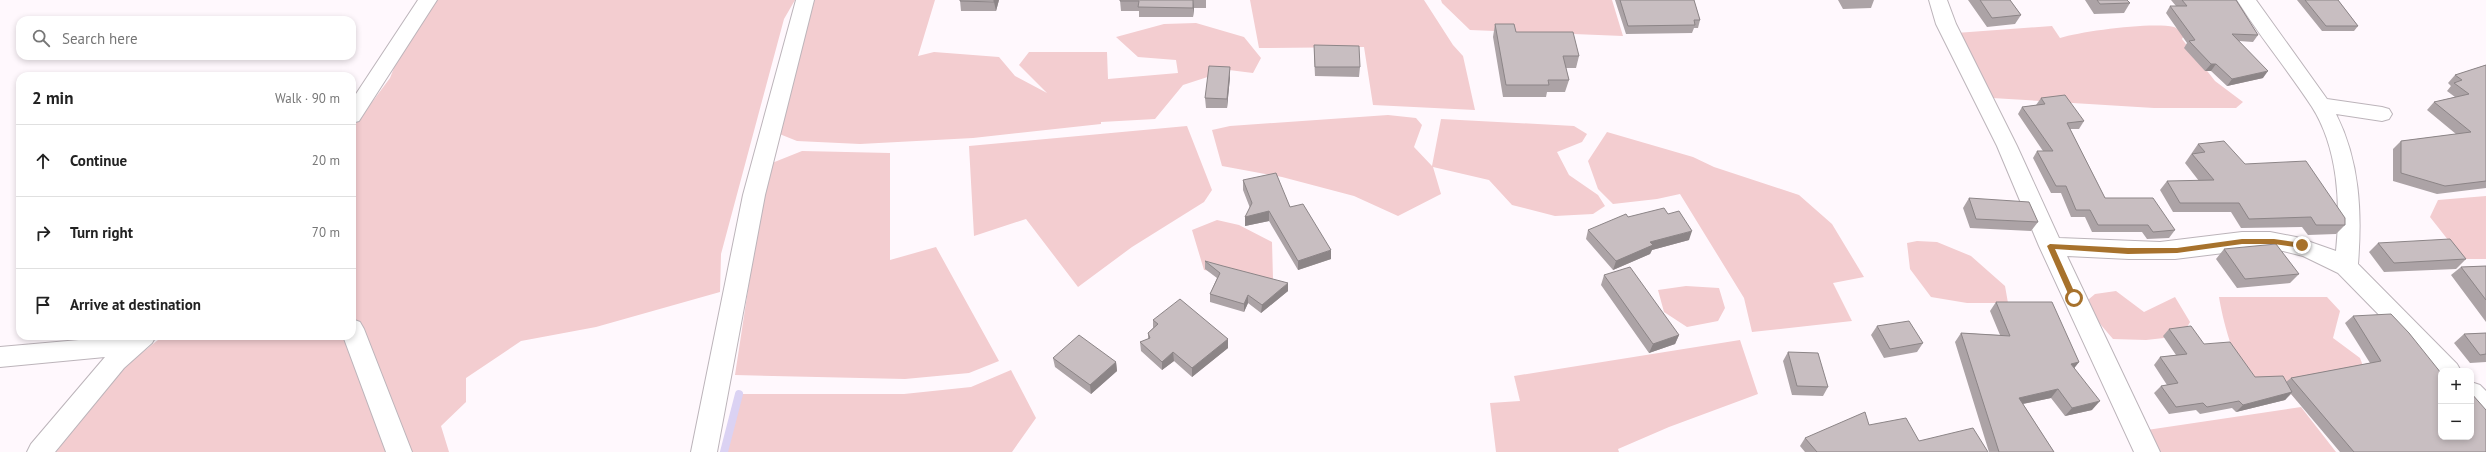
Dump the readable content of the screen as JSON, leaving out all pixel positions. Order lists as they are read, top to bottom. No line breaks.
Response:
{"page":{"search":"Search here","heading":["2 min","Walk · 90 m"],"list":[["Continue","20 m"],["Turn right","70 m"],"Arrive at destination"],"map_buttons":["+","−"]}}
